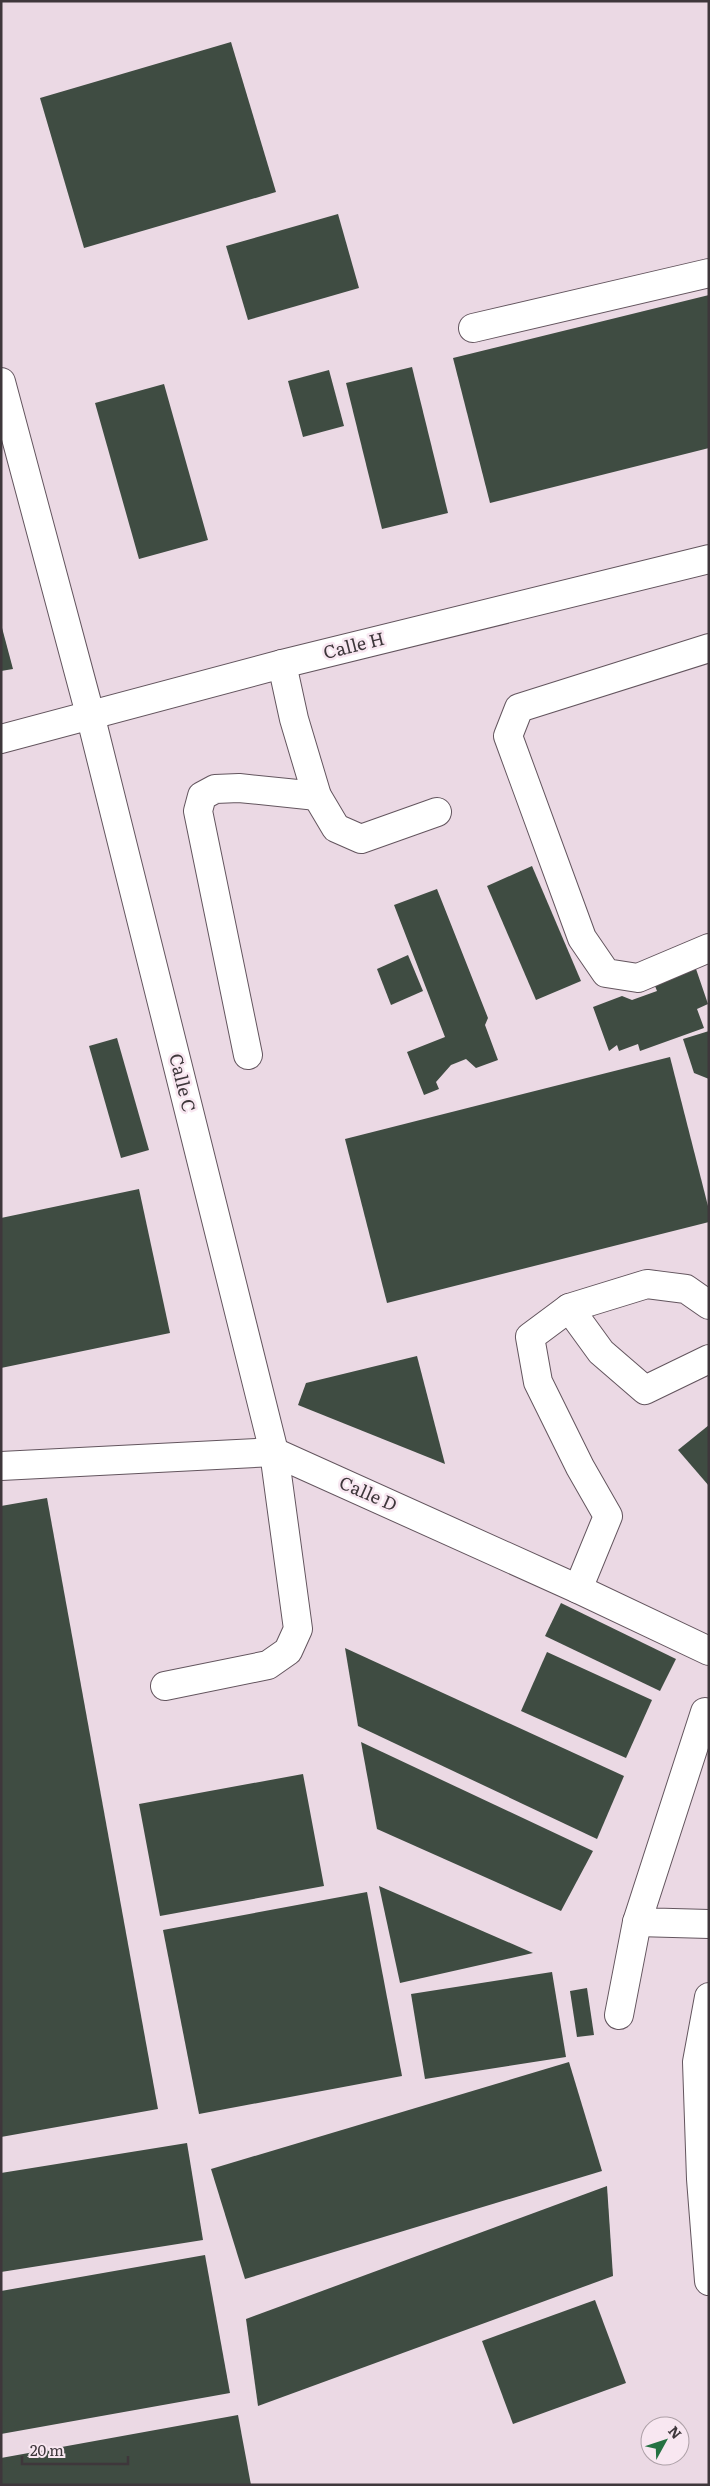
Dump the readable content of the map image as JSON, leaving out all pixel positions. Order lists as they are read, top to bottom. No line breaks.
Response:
{"streets":{"street":["Calle H","Calle C","Calle D"]},"crossings":[["Calle H","Calle C"],["Calle C","Calle D"]],"scale_bar":"20 m","north":"top right"}
